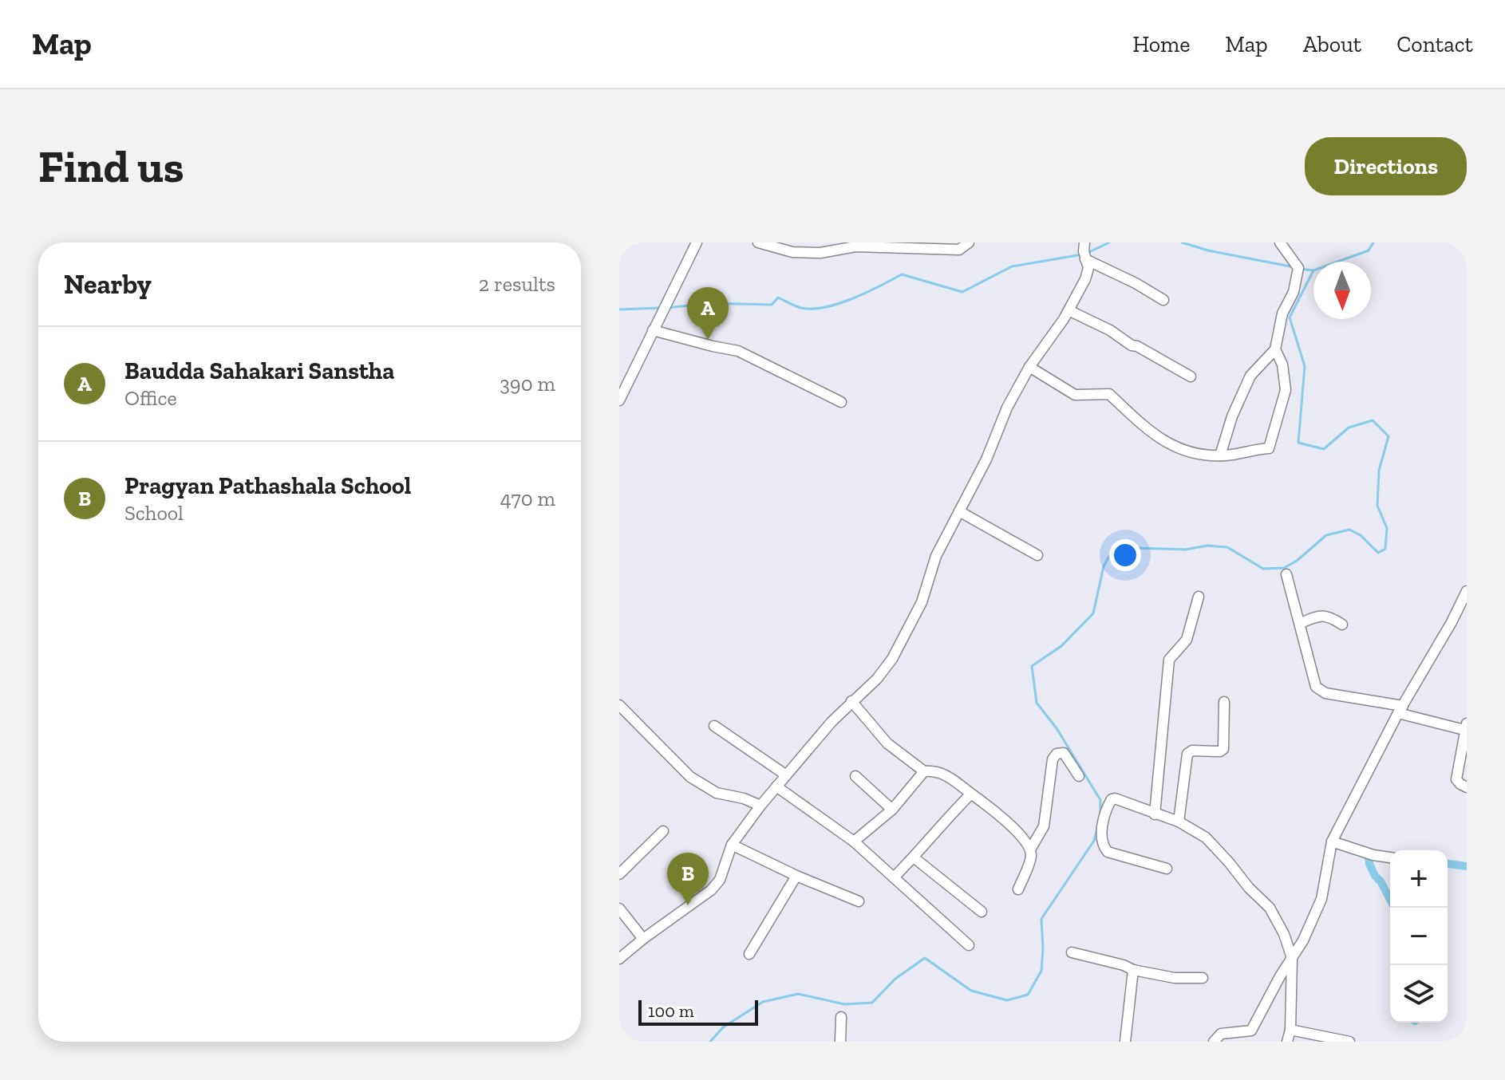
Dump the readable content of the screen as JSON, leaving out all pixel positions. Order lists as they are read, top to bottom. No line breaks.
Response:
{"scale_bar":"100 m","north":"bottom","page":{"header":"Map","nav":["Home","Map","About","Contact"],"buttons":"Directions","title":"Find us","heading":["Nearby","2 results"],"pins":["A","B"],"list":[{"mark":"A","name":"Baudda Sahakari Sanstha","note":"Office","value":"390 m"},{"mark":"B","name":"Pragyan Pathashala School","note":"School","value":"470 m"}],"map_buttons":["+","−"],"scale":"100 m"}}
